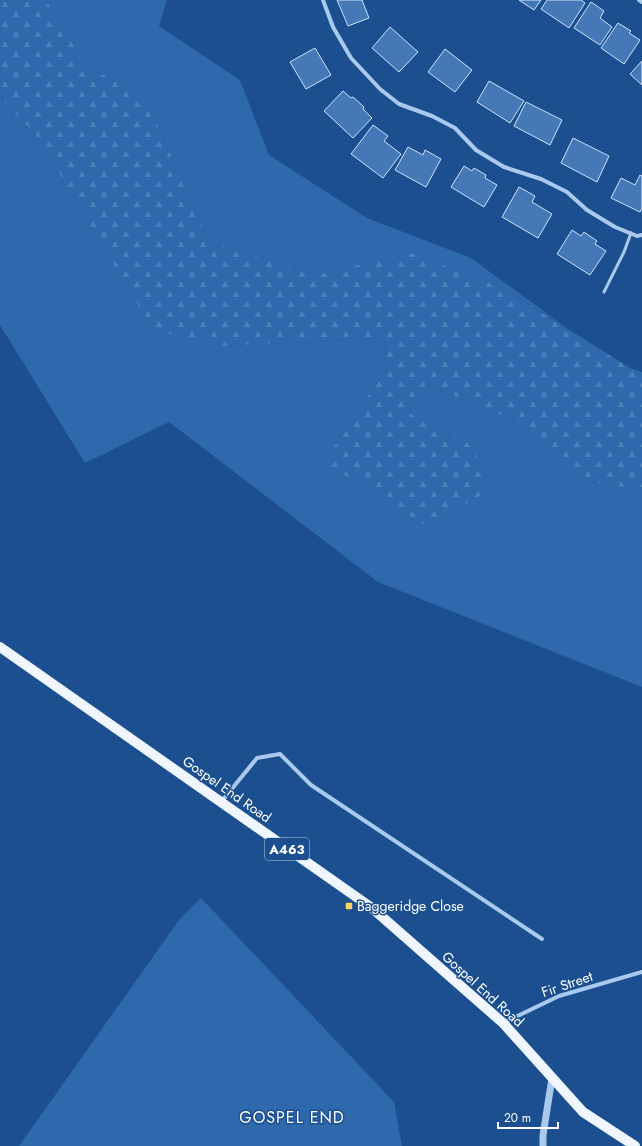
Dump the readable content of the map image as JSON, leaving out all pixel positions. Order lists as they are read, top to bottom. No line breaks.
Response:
{"streets":{"main road":["Gospel End Road","A463"],"street":["Fir Street"]},"crossings":[["Gospel End Road","A463"],["Gospel End Road","Fir Street"]],"districts":["GOSPEL END"],"places":{"transit":["Baggeridge Close"]},"scale_bar":"20 m"}
